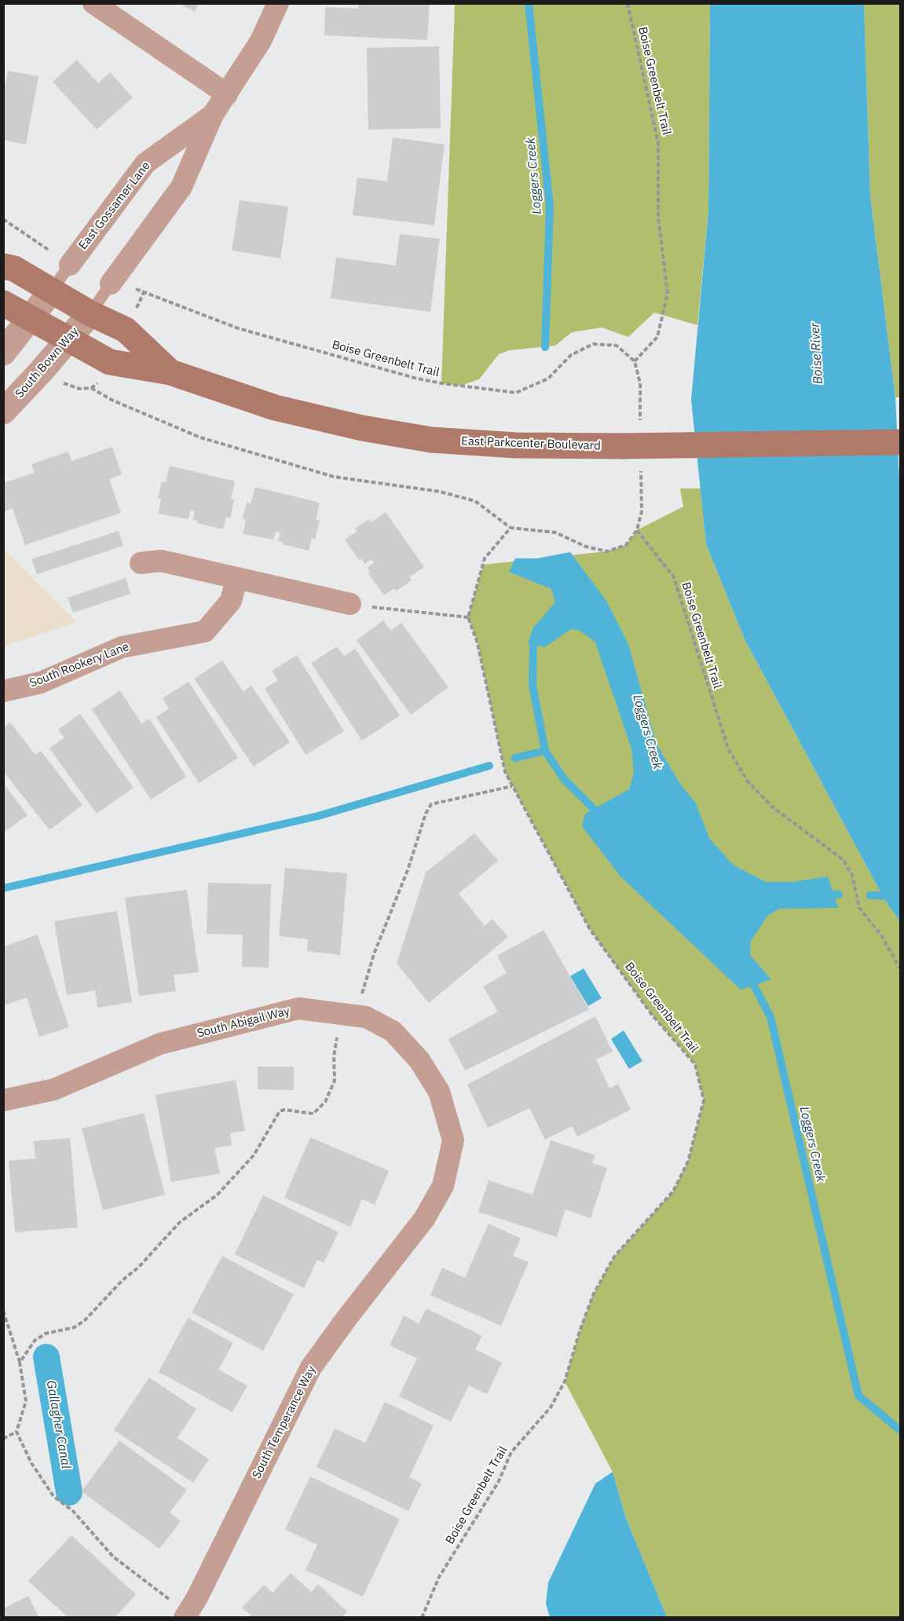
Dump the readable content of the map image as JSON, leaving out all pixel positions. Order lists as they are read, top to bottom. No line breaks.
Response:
{"streets":{"main road":["East Parkcenter Boulevard"],"street":["East Gossamer Lane","South Bown Way","South Rookery Lane","South Abigail Way","South Temperance Way"],"path":["Boise Greenbelt Trail"]},"crossings":[["East Gossamer Lane","South Bown Way"],["East Gossamer Lane","East Parkcenter Boulevard"],["South Bown Way","East Parkcenter Boulevard"],["South Abigail Way","South Temperance Way"]],"water":["Loggers Creek","Boise River","Gallagher Canal"]}
